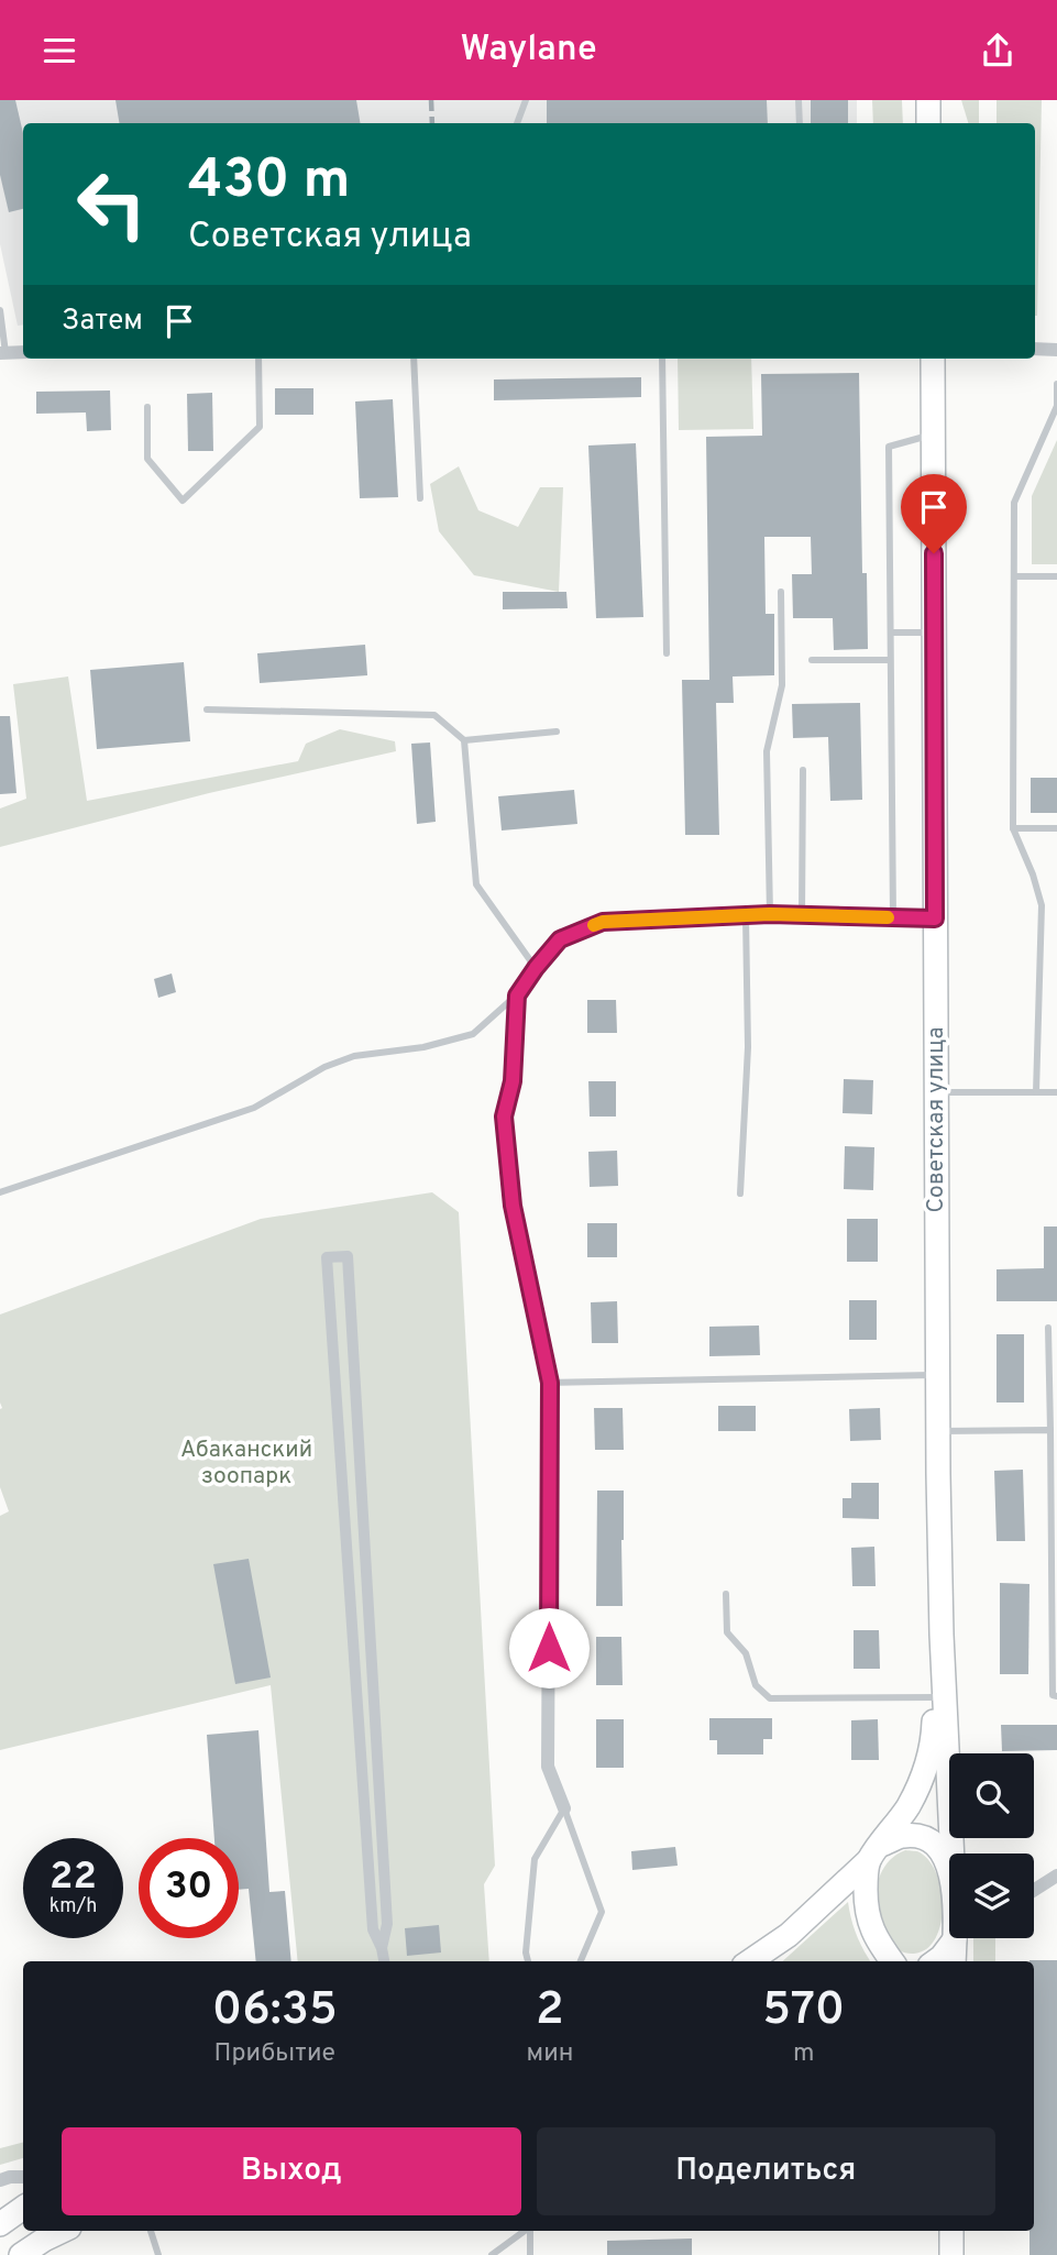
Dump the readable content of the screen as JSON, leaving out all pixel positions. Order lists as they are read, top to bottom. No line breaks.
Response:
{"streets":{"main road":["Советская улица"]},"parks":["Абаканский зоопарк"],"page":{"header":"Waylane","turn":["430 m","Советская улица"],"then":"Затем","speed":"22 km/h","limit":"30","eta":["06:35","Прибытие","2","мин","570","m"],"buttons":["Выход","Поделиться"]}}
